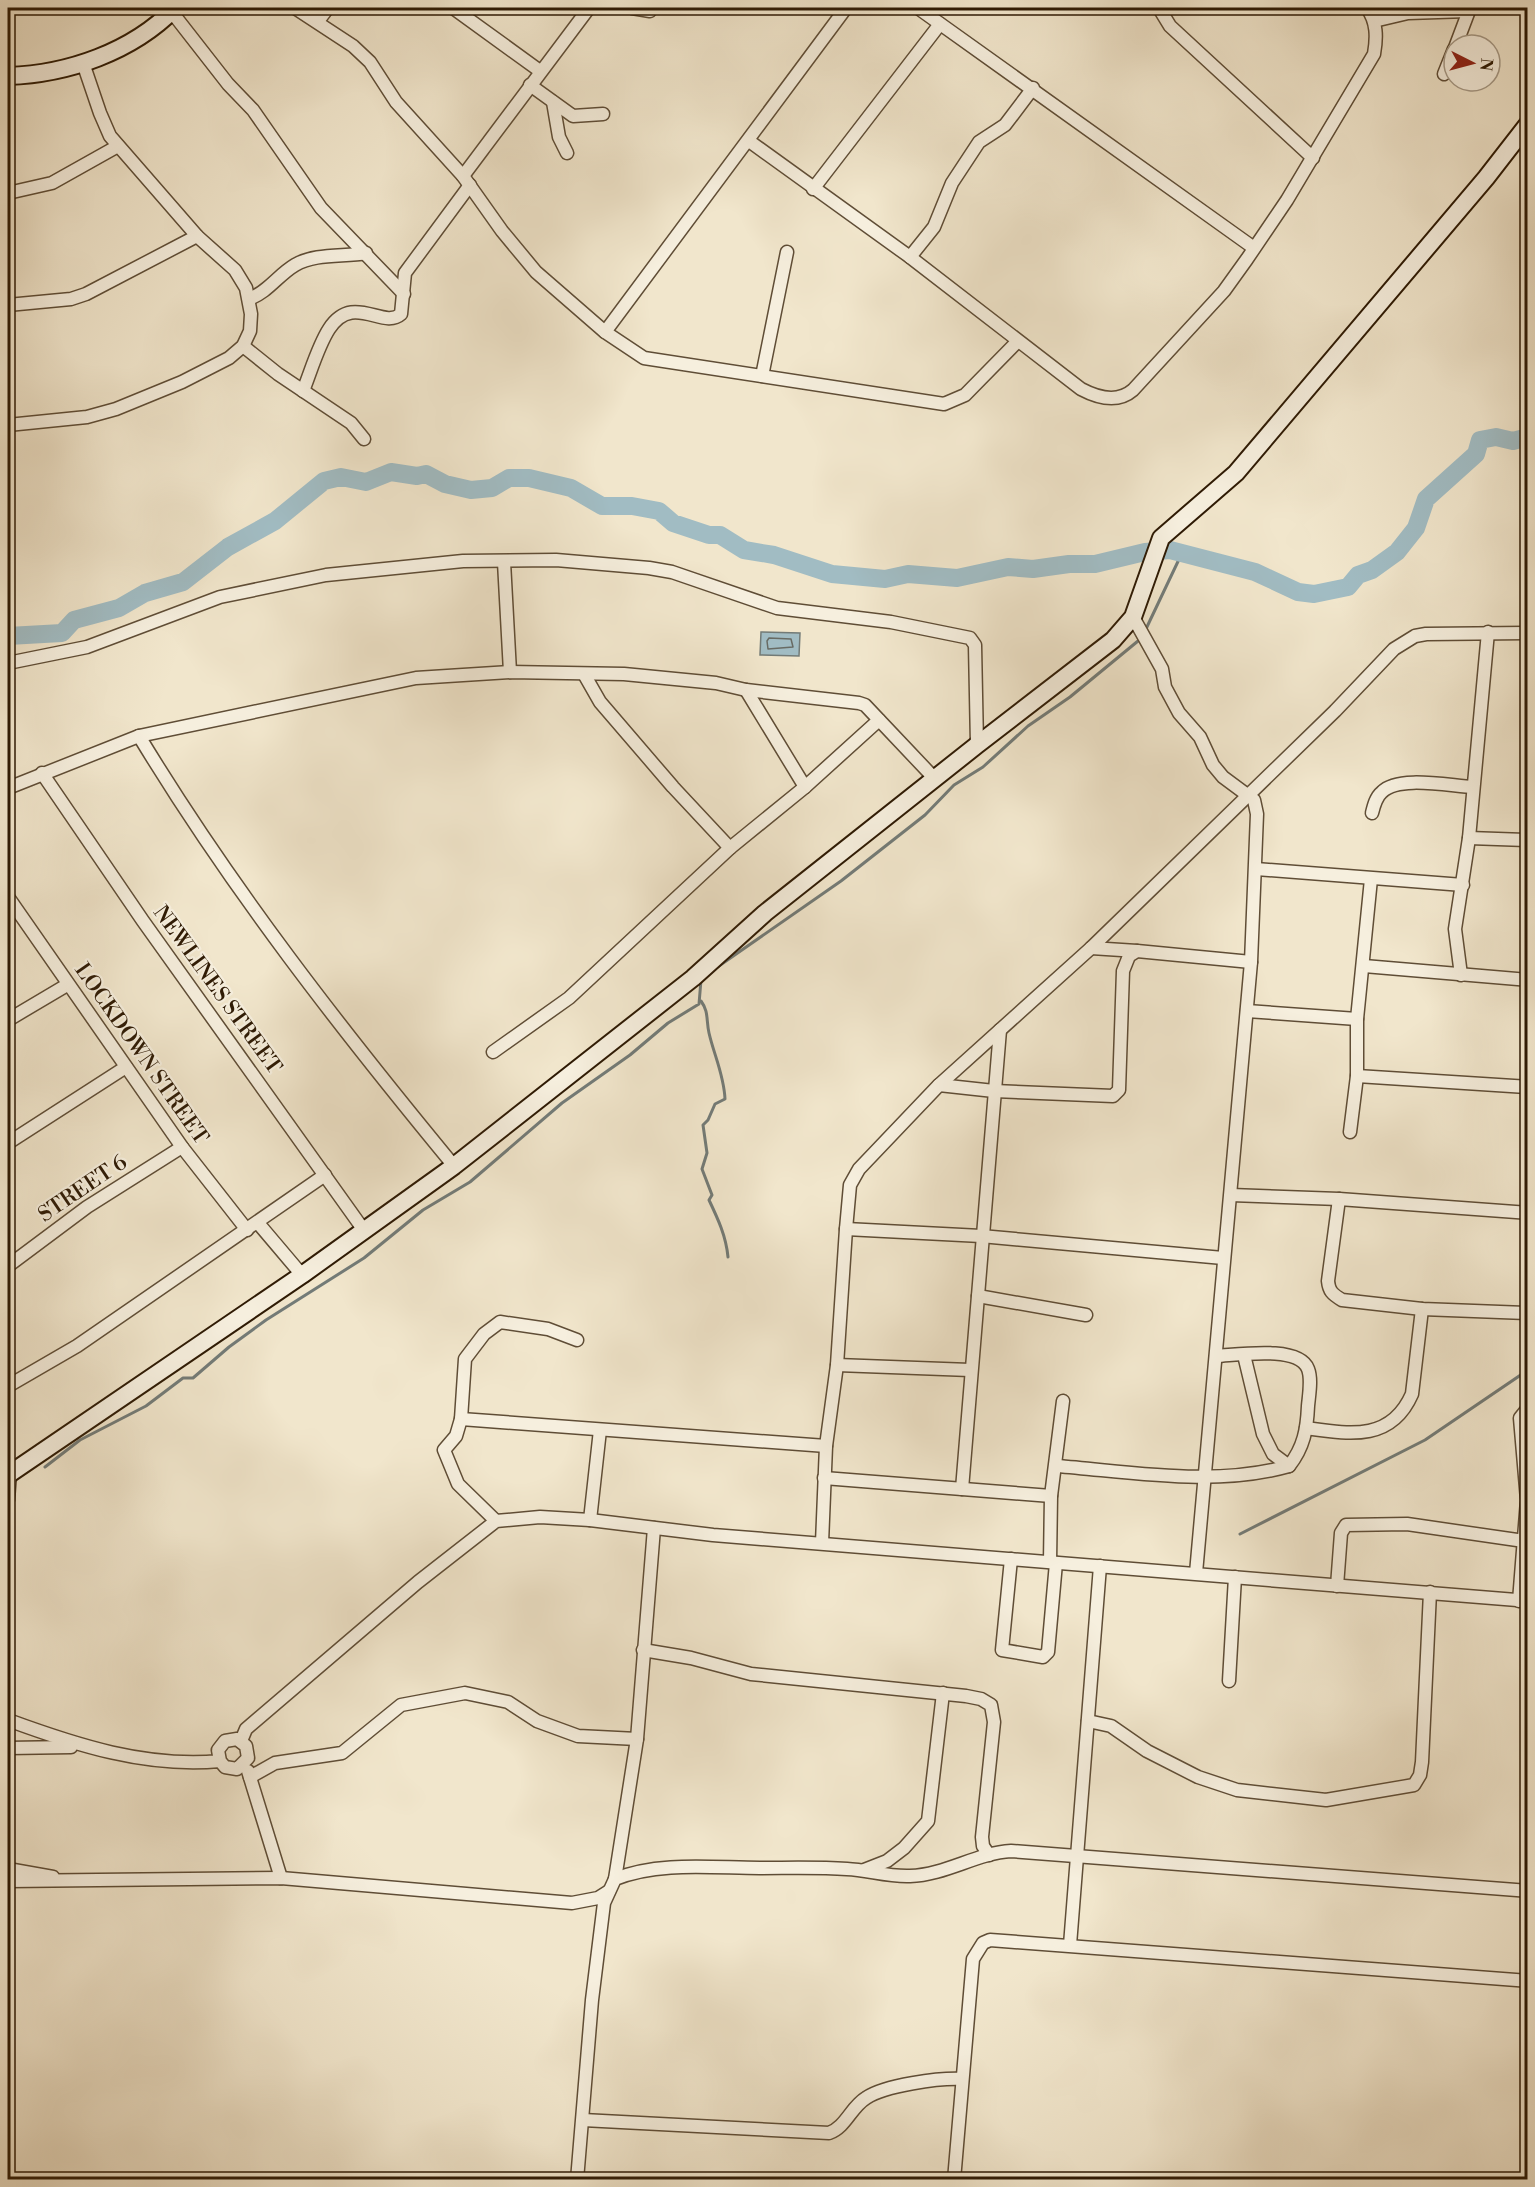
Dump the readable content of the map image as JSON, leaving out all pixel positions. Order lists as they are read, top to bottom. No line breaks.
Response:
{"streets":{"street":["NEWLINES STREET","LOCKDOWN STREET","STREET 6"]},"crossings":[["LOCKDOWN STREET","STREET 6"]],"north":"right"}
